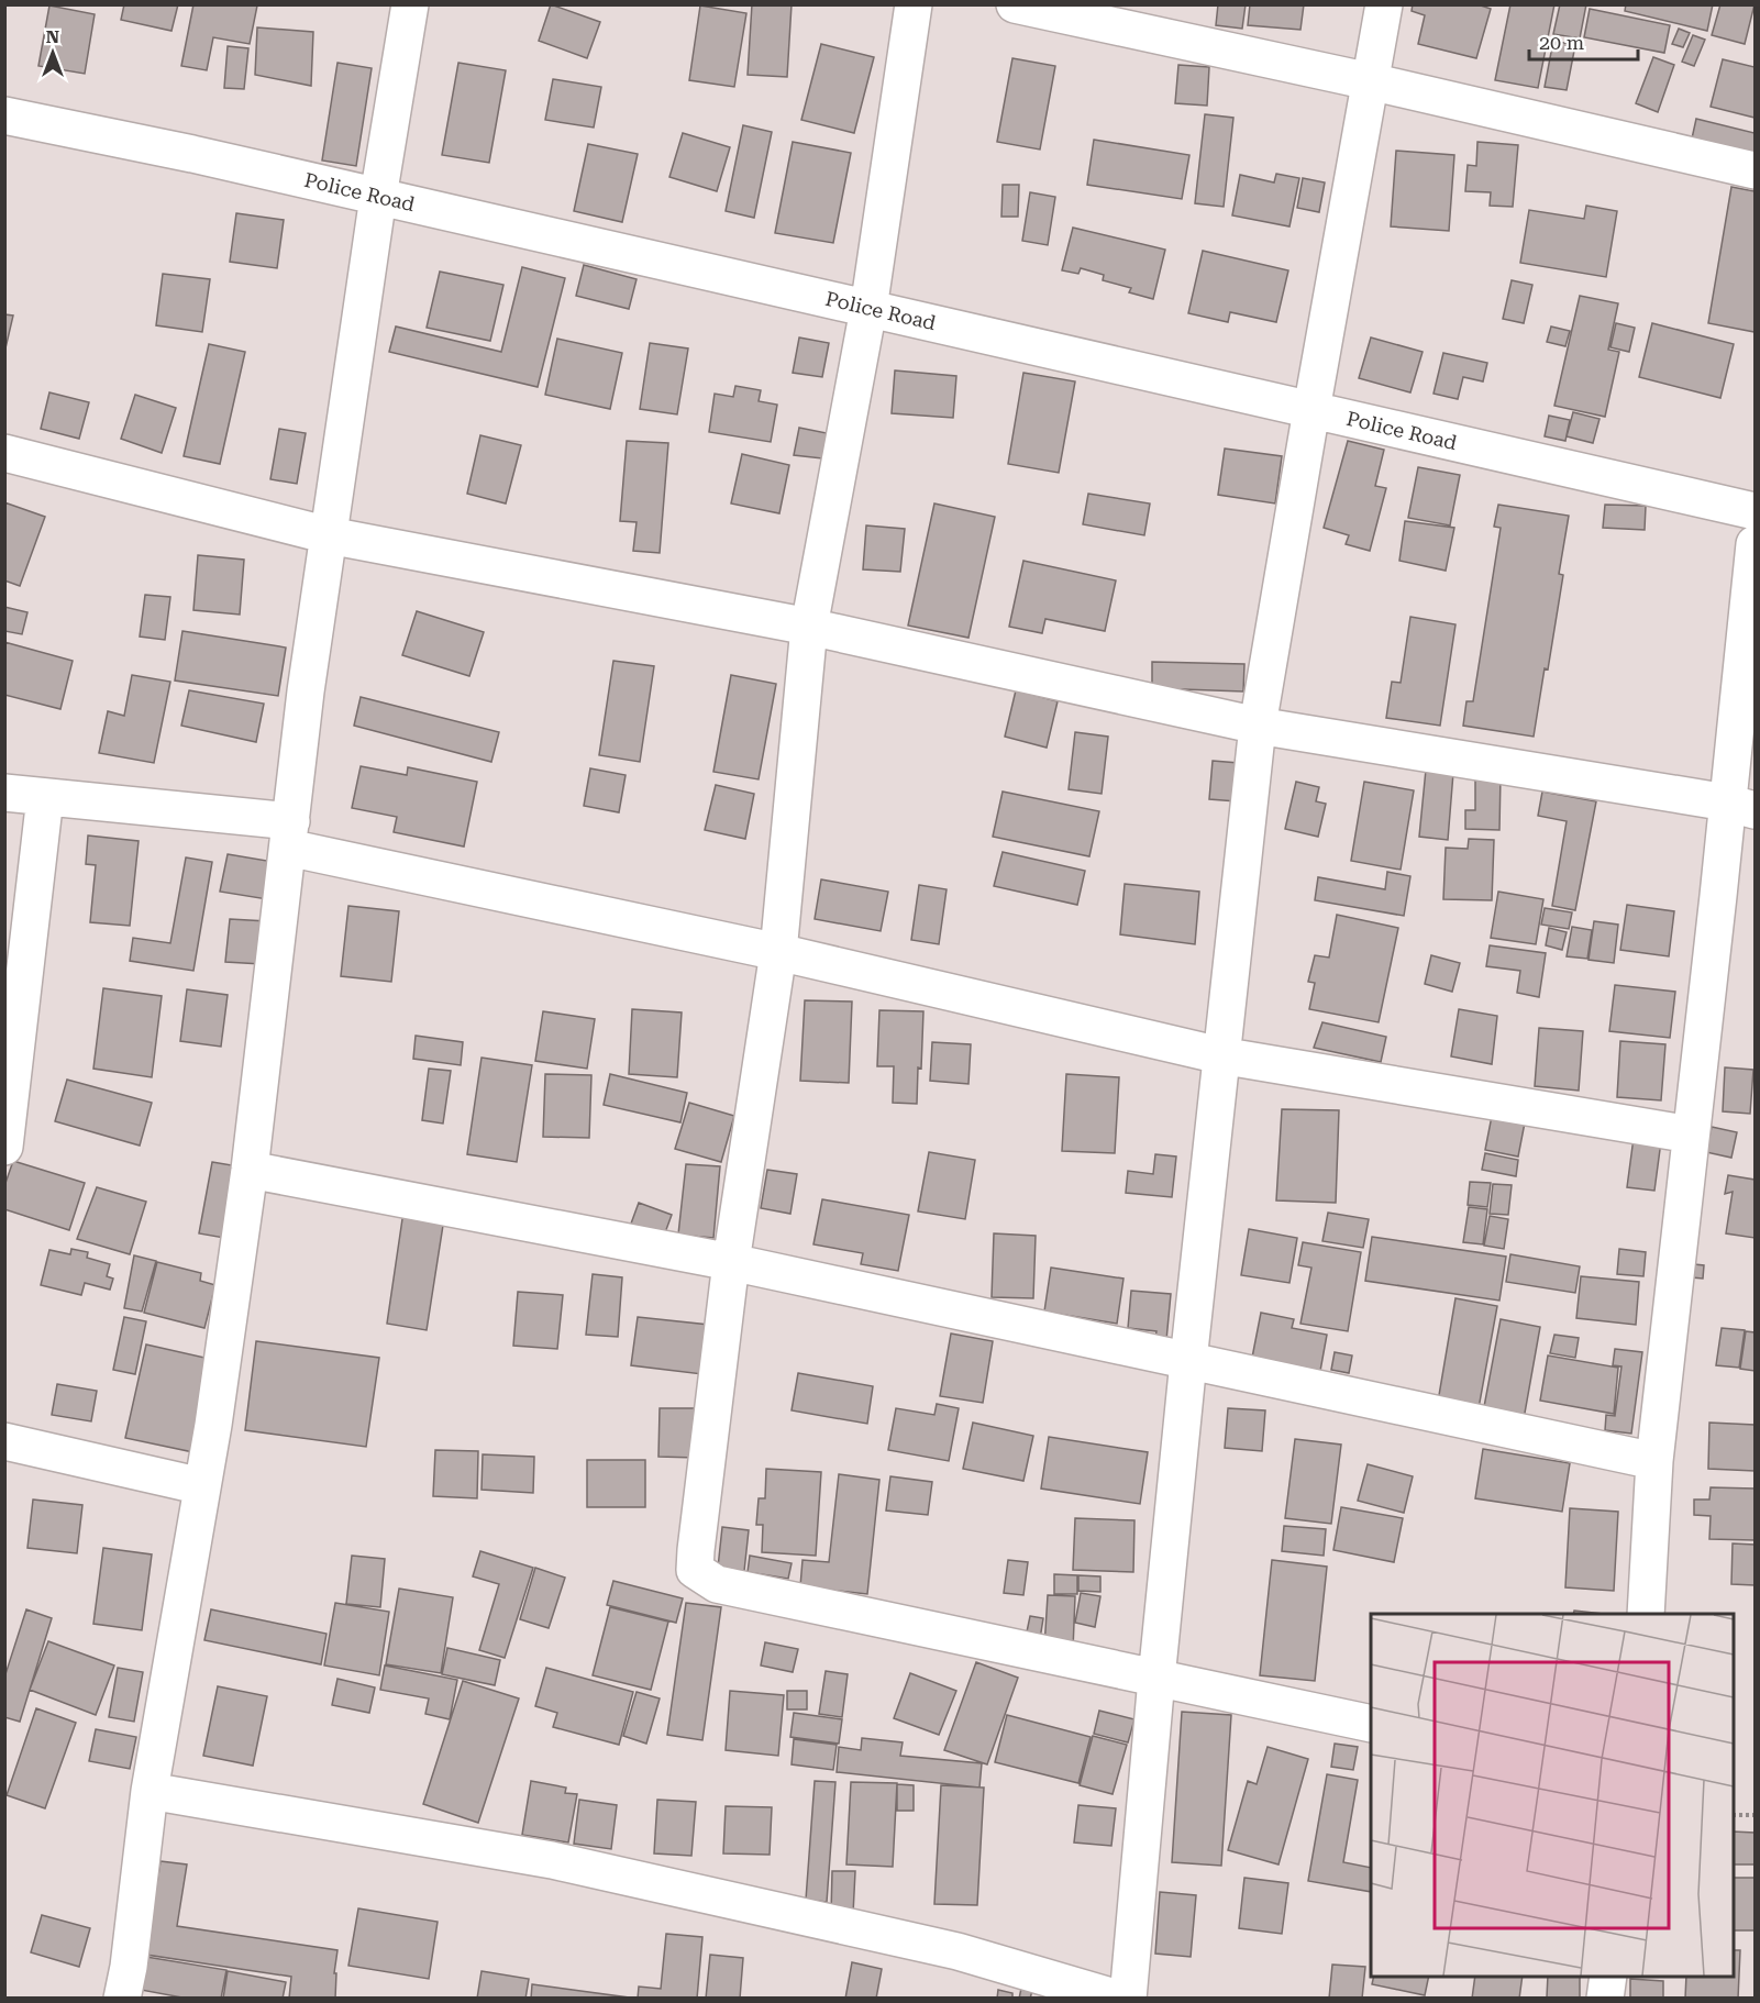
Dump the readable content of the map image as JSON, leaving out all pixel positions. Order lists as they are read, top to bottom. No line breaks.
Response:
{"streets":{"street":["Police Road"]},"scale_bar":"20 m","north":"top"}
